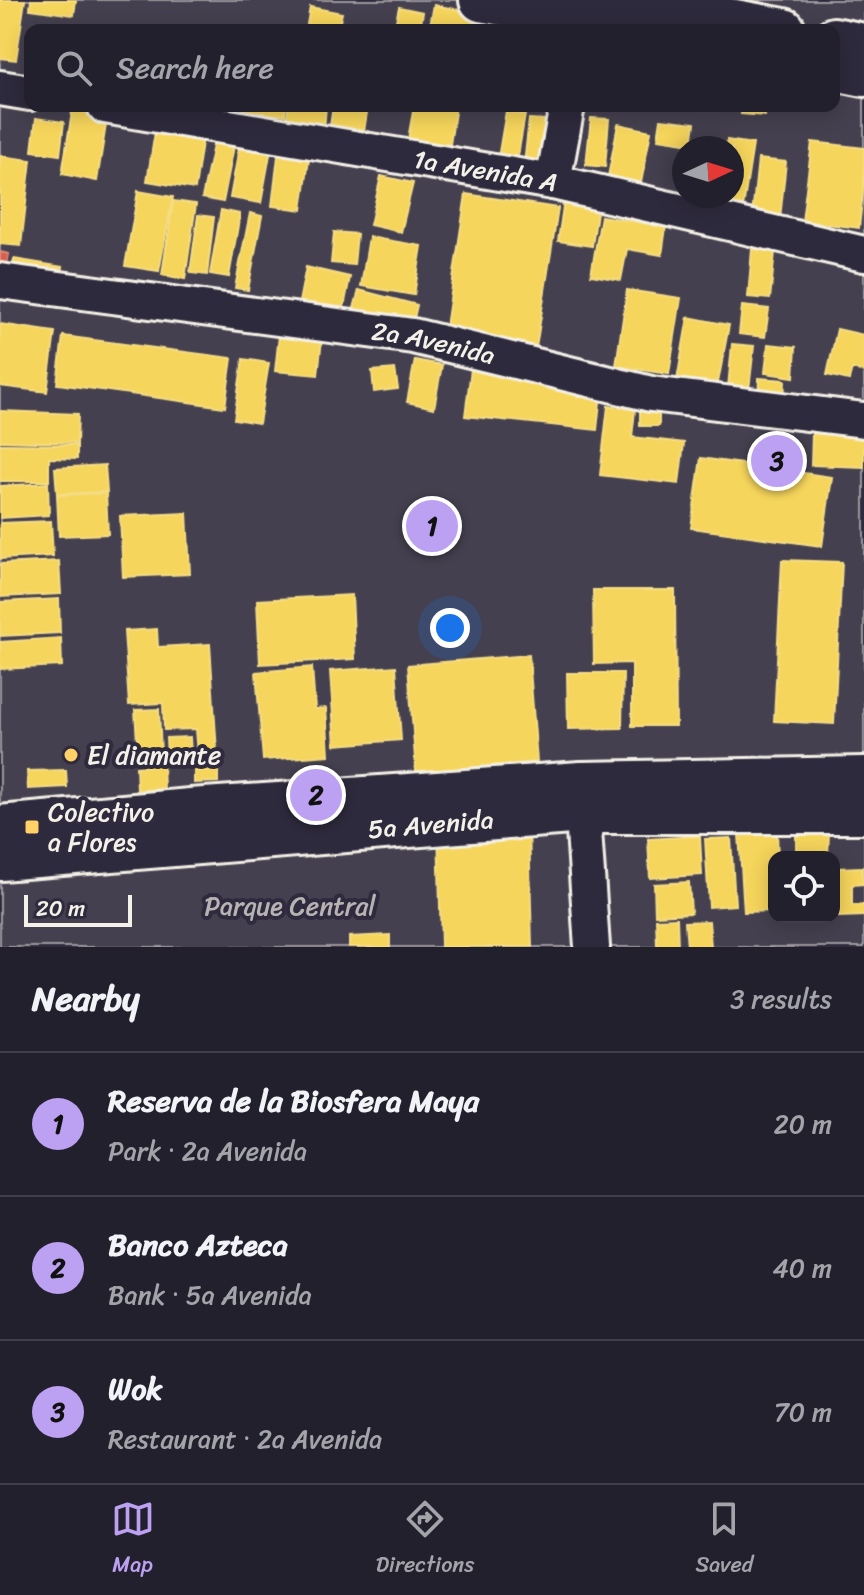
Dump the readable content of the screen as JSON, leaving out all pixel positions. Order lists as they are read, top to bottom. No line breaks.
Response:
{"streets":{"street":["1a Avenida A","2a Avenida","5a Avenida"]},"parks":["Parque Central"],"places":{"other":["El diamante"],"transit":["Colectivo a Flores"]},"scale_bar":"20 m","north":"right","page":{"search":"Search here","pins":["3","1","2"],"scale":"20 m","heading":["Nearby","3 results"],"list":[{"mark":"1","name":"Reserva de la Biosfera Maya","note":"Park · 2a Avenida","value":"20 m"},{"mark":"2","name":"Banco Azteca","note":"Bank · 5a Avenida","value":"40 m"},{"mark":"3","name":"Wok","note":"Restaurant · 2a Avenida","value":"70 m"}],"nav":["Map","Directions","Saved"]}}
